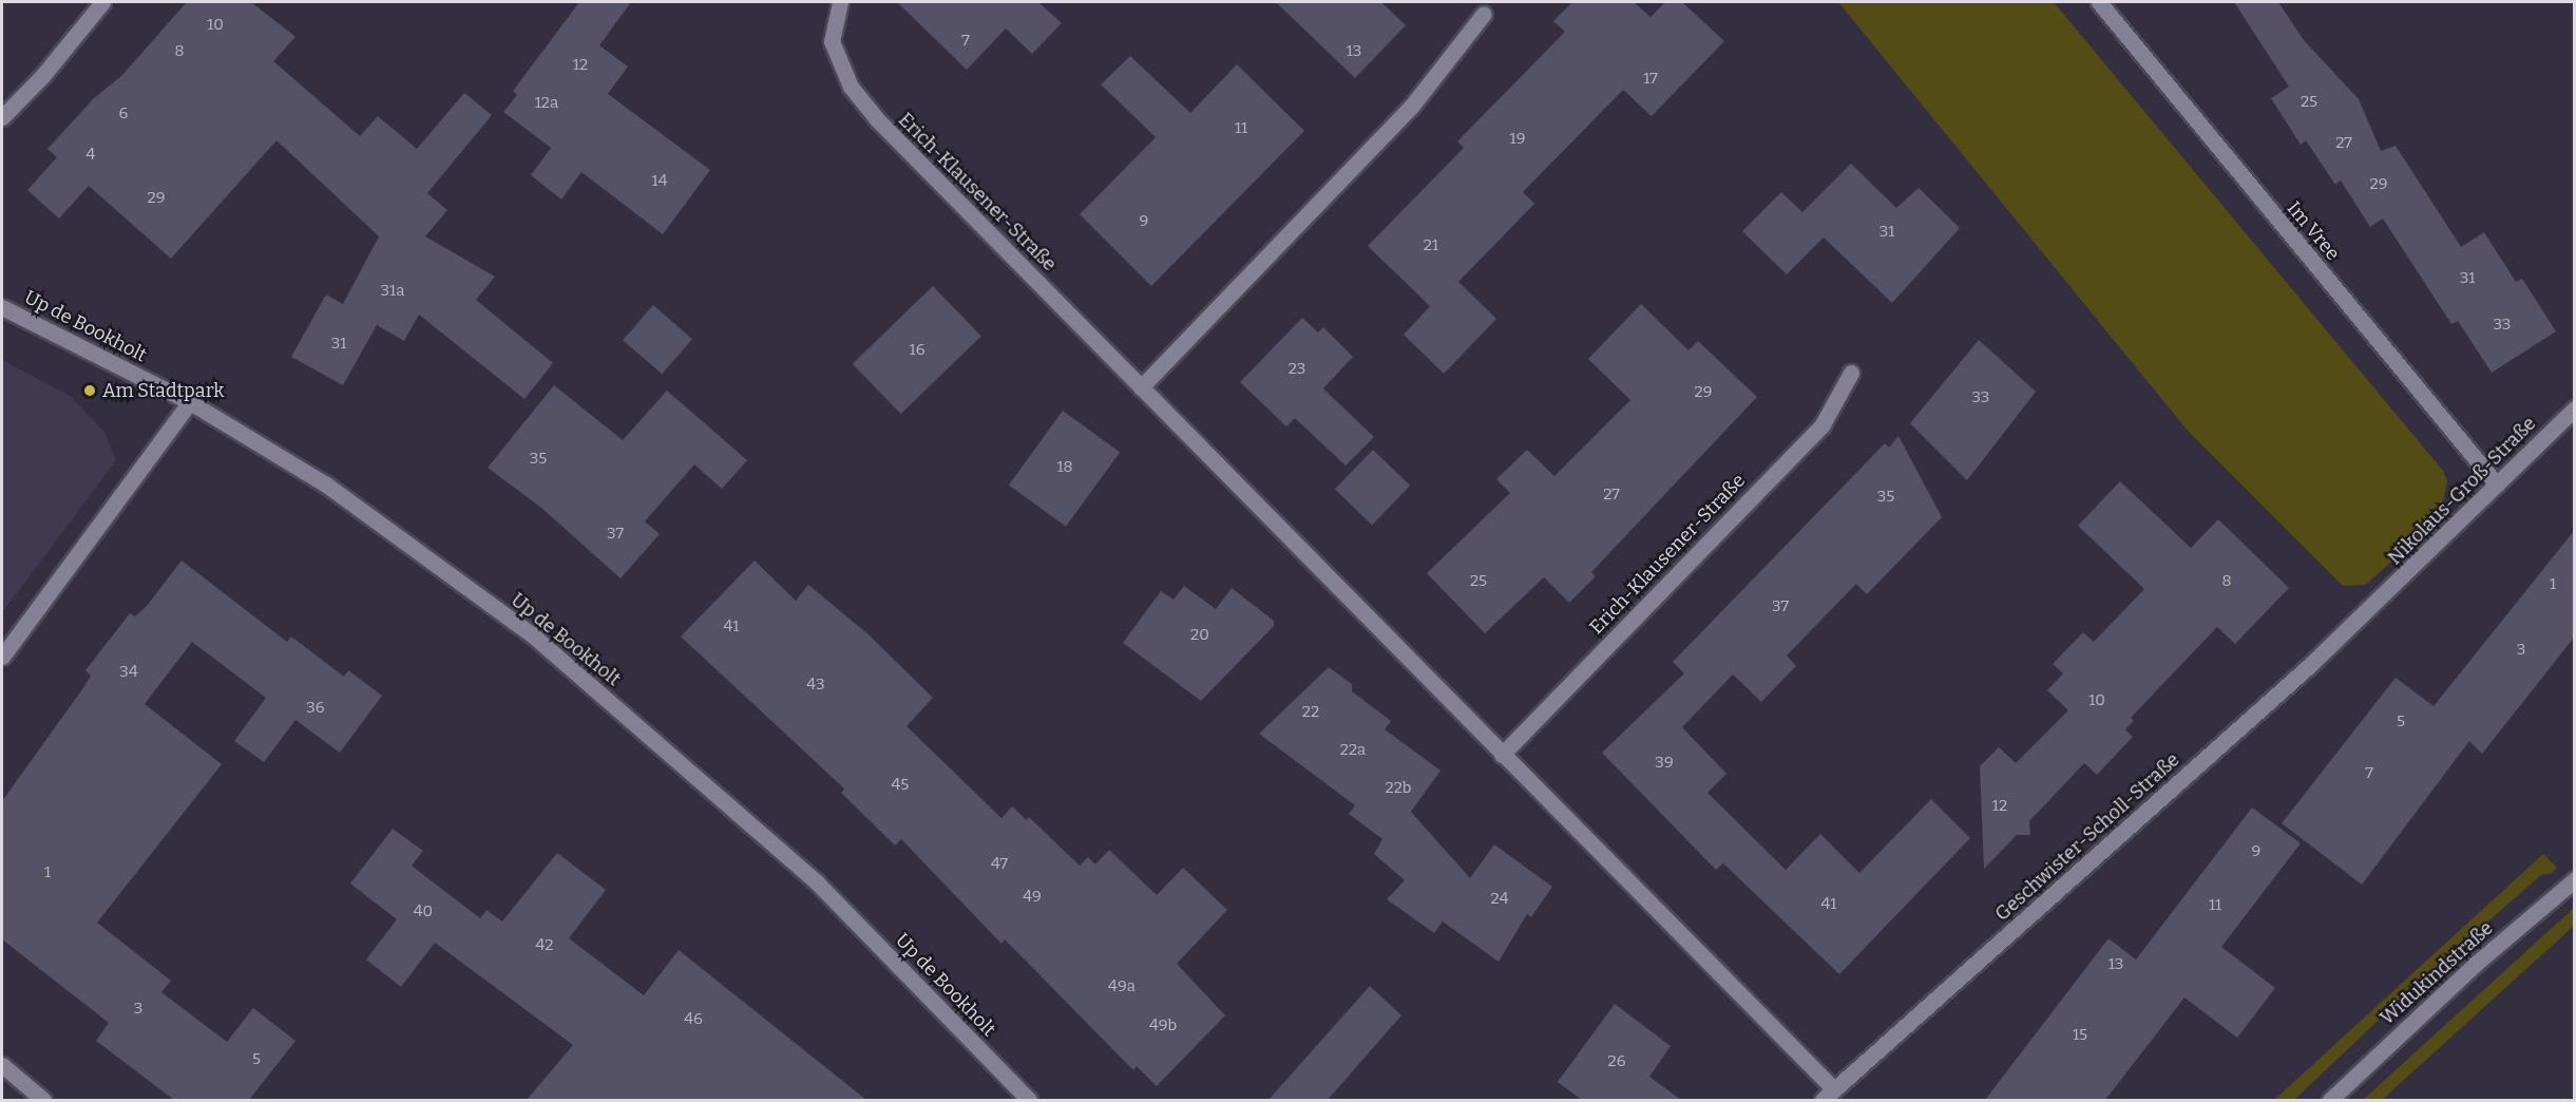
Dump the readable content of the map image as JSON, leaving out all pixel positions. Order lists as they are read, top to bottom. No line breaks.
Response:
{"streets":{"street":["Erich-Klausener-Straße","Im Vree","Up de Bookholt","Nikolaus-Groß-Straße","Geschwister-Scholl-Straße","Widukindstraße"]},"crossings":[["Erich-Klausener-Straße","Geschwister-Scholl-Straße"],["Im Vree","Nikolaus-Groß-Straße"],["Nikolaus-Groß-Straße","Geschwister-Scholl-Straße"]],"places":["Am Stadtpark"],"house_numbers":["10","7","8","13","12","17","25","12a","6","11","19","27","4","14","29","29","9","31","21","31","31a","33","31","16","23","29","33","35","18","27","35","37","25","8","1","37","41","20","3","34","43","10","36","22","5","22a","39","7","45","22b","12","9","47","1","49","24","41","11","40","42","13","49a","3","46","49b","15","5","26"]}
